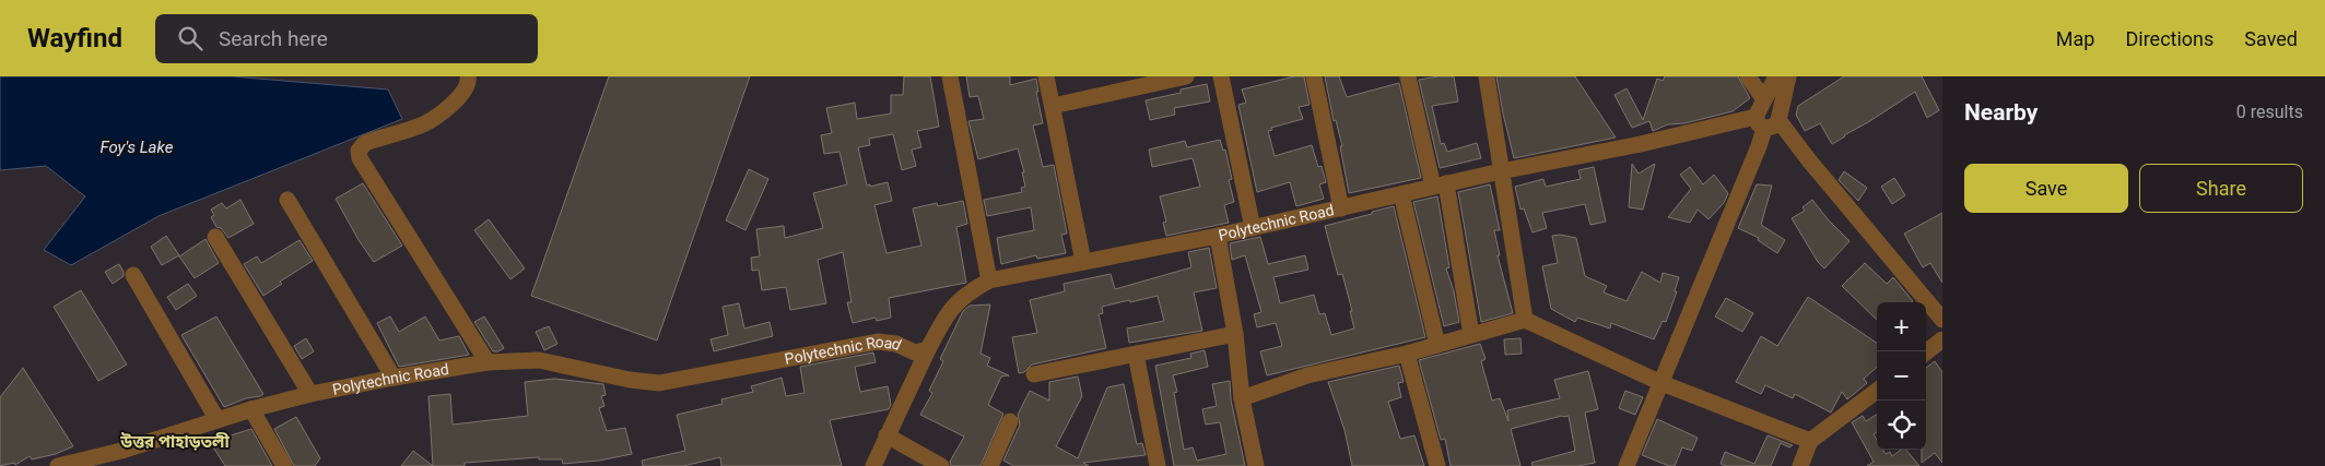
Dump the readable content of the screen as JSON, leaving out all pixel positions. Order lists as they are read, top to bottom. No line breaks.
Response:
{"streets":{"street":["Polytechnic Road"]},"districts":["উত্তর পাহাড়তলী"],"water":["Foy's Lake"],"page":{"header":"Wayfind","search":"Search here","nav":["Map","Directions","Saved"],"heading":["Nearby","0 results"],"buttons":["Save","Share"],"map_buttons":["+","−"]}}
